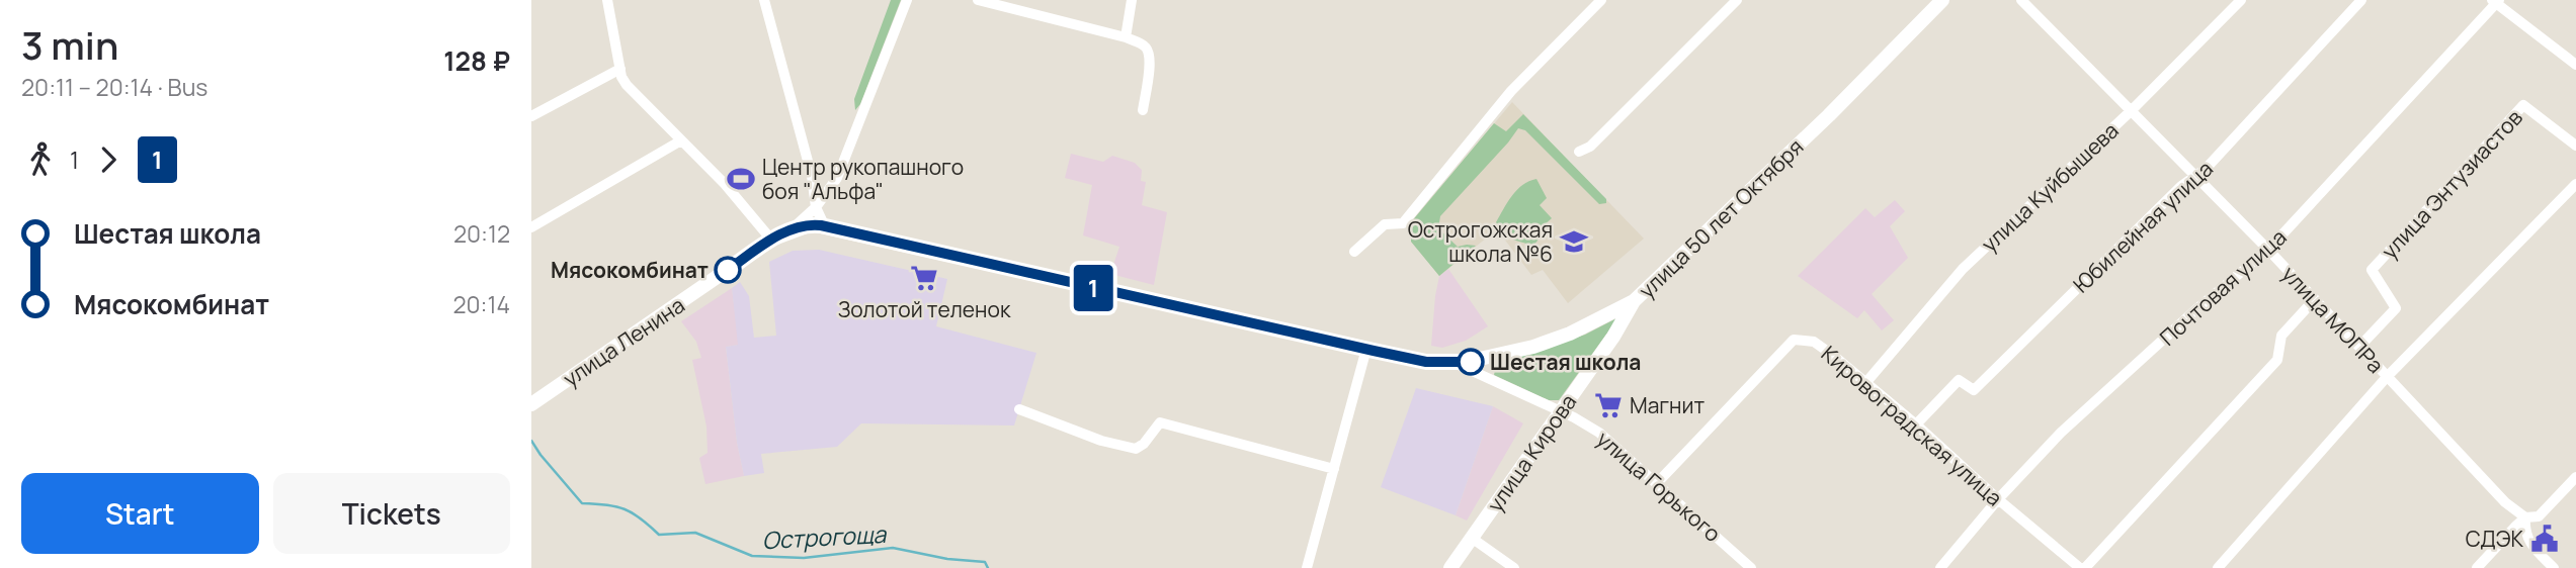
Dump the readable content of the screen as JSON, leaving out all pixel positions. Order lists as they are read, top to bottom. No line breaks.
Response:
{"streets":{"main road":["улица 50 лет Октября","улица Ленина","улица Кирова"],"street":["улица Энтузиастов","улица Куйбышева","Юбилейная улица","Почтовая улица","улица МОПРа","Кировоградская улица","улица Горького"]},"crossings":[["улица Энтузиастов","улица МОПРа"],["улица Куйбышева","улица МОПРа"],["улица Куйбышева","Кировоградская улица"],["улица 50 лет Октября","улица Ленина"],["улица 50 лет Октября","улица Кирова"],["улица 50 лет Октября","улица Горького"],["Юбилейная улица","улица МОПРа"],["Юбилейная улица","Кировоградская улица"],["Почтовая улица","улица МОПРа"],["Почтовая улица","Кировоградская улица"],["Кировоградская улица","улица Горького"],["улица Кирова","улица Горького"]],"water":["Острогоща"],"places":{"sports":["Центр рукопашного боя \"Альфа\""],"school or university":["Острогожская школа №6"],"other":["Мясокомбинат","Шестая школа"],"supermarket":["Золотой теленок","Магнит"],"public building":["СДЭК"]},"lines":["bus line 1"],"page":{"heading":["3 min","20:11 – 20:14 · Bus","128 ₽"],"on_map":"1","legs":["1","1"],"list":[{"name":"Шестая школа","value":"20:12"},{"name":"Мясокомбинат","value":"20:14"}],"buttons":["Start","Tickets"]}}
